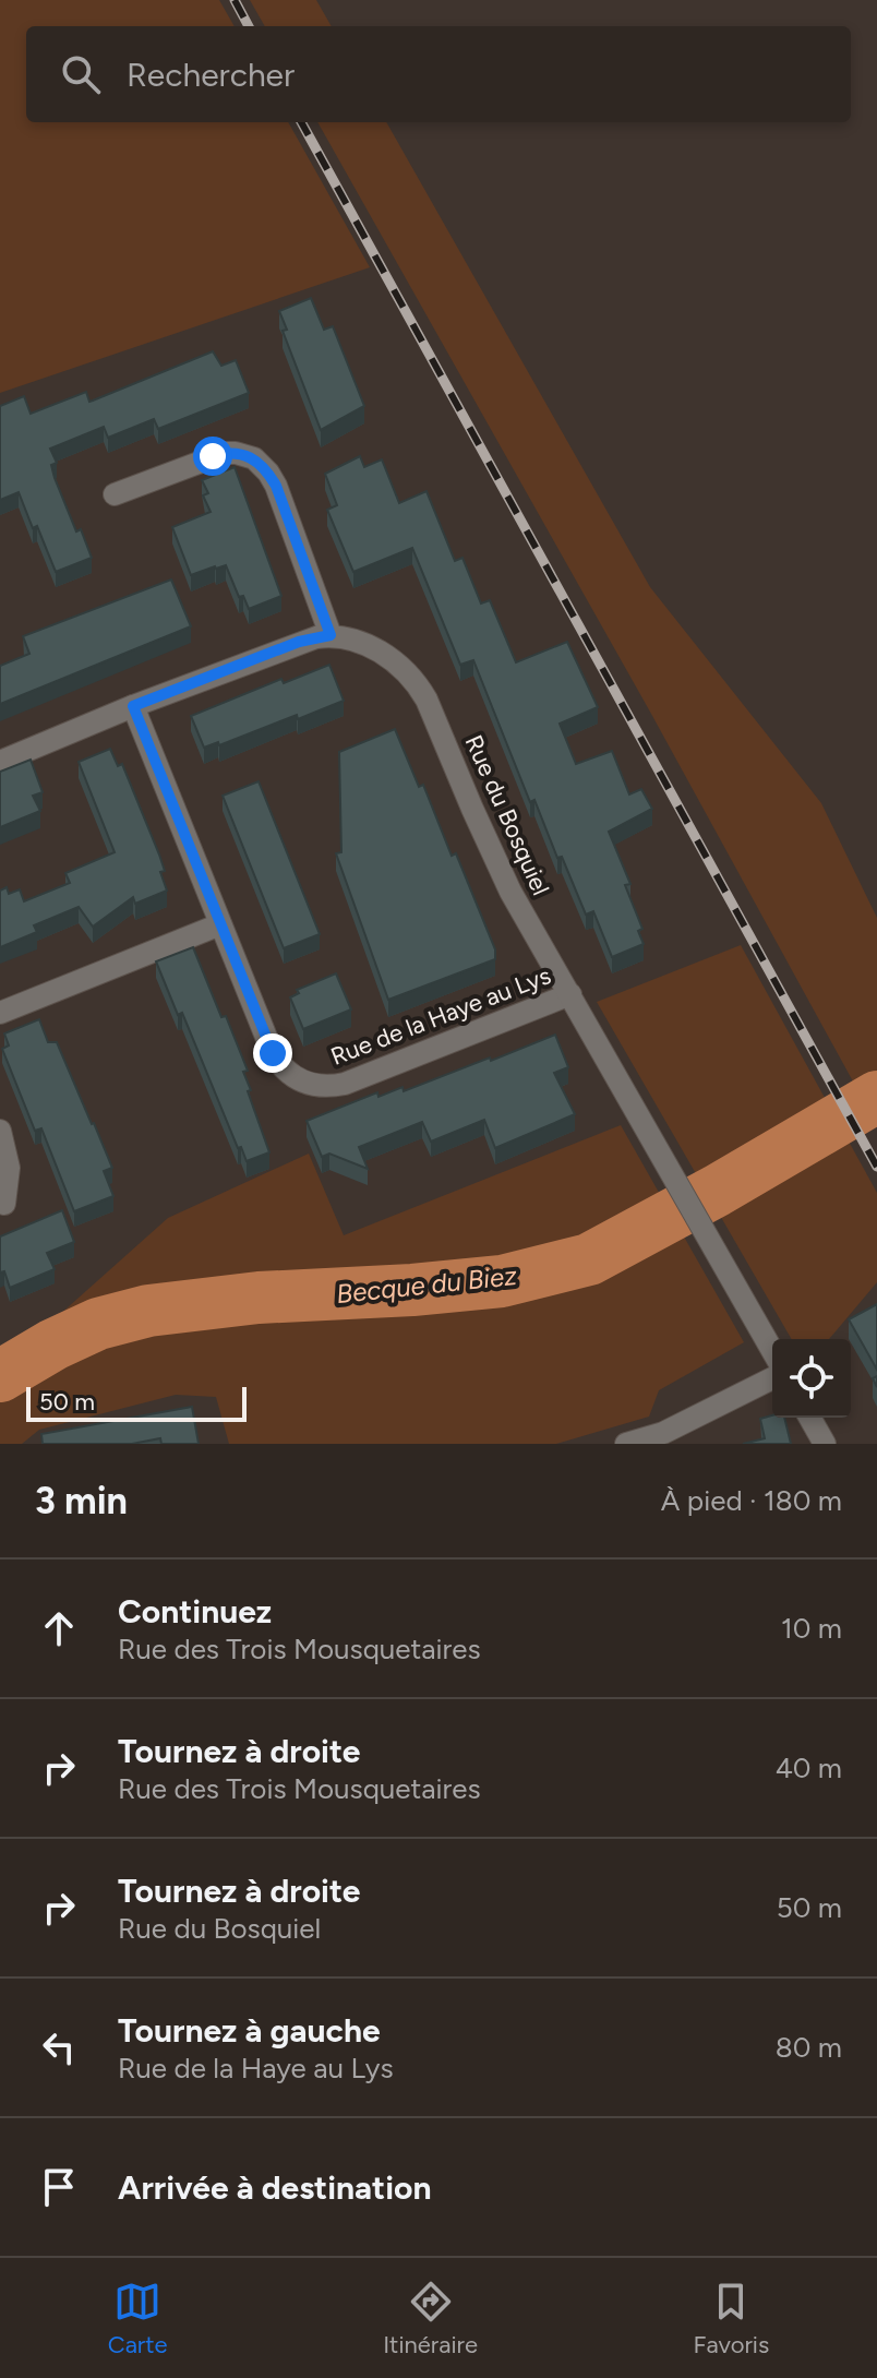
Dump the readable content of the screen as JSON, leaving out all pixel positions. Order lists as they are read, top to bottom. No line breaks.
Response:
{"streets":{"street":["Rue du Bosquiel","Rue de la Haye au Lys"]},"crossings":[["Rue du Bosquiel","Rue de la Haye au Lys"]],"water":["Becque du Biez"],"scale_bar":"50 m","page":{"search":"Rechercher","scale":"50 m","heading":["3 min","À pied · 180 m"],"list":[["Continuez","Rue des Trois Mousquetaires","10 m"],["Tournez à droite","Rue des Trois Mousquetaires","40 m"],["Tournez à droite","Rue du Bosquiel","50 m"],["Tournez à gauche","Rue de la Haye au Lys","80 m"],"Arrivée à destination"],"nav":["Carte","Itinéraire","Favoris"]}}
